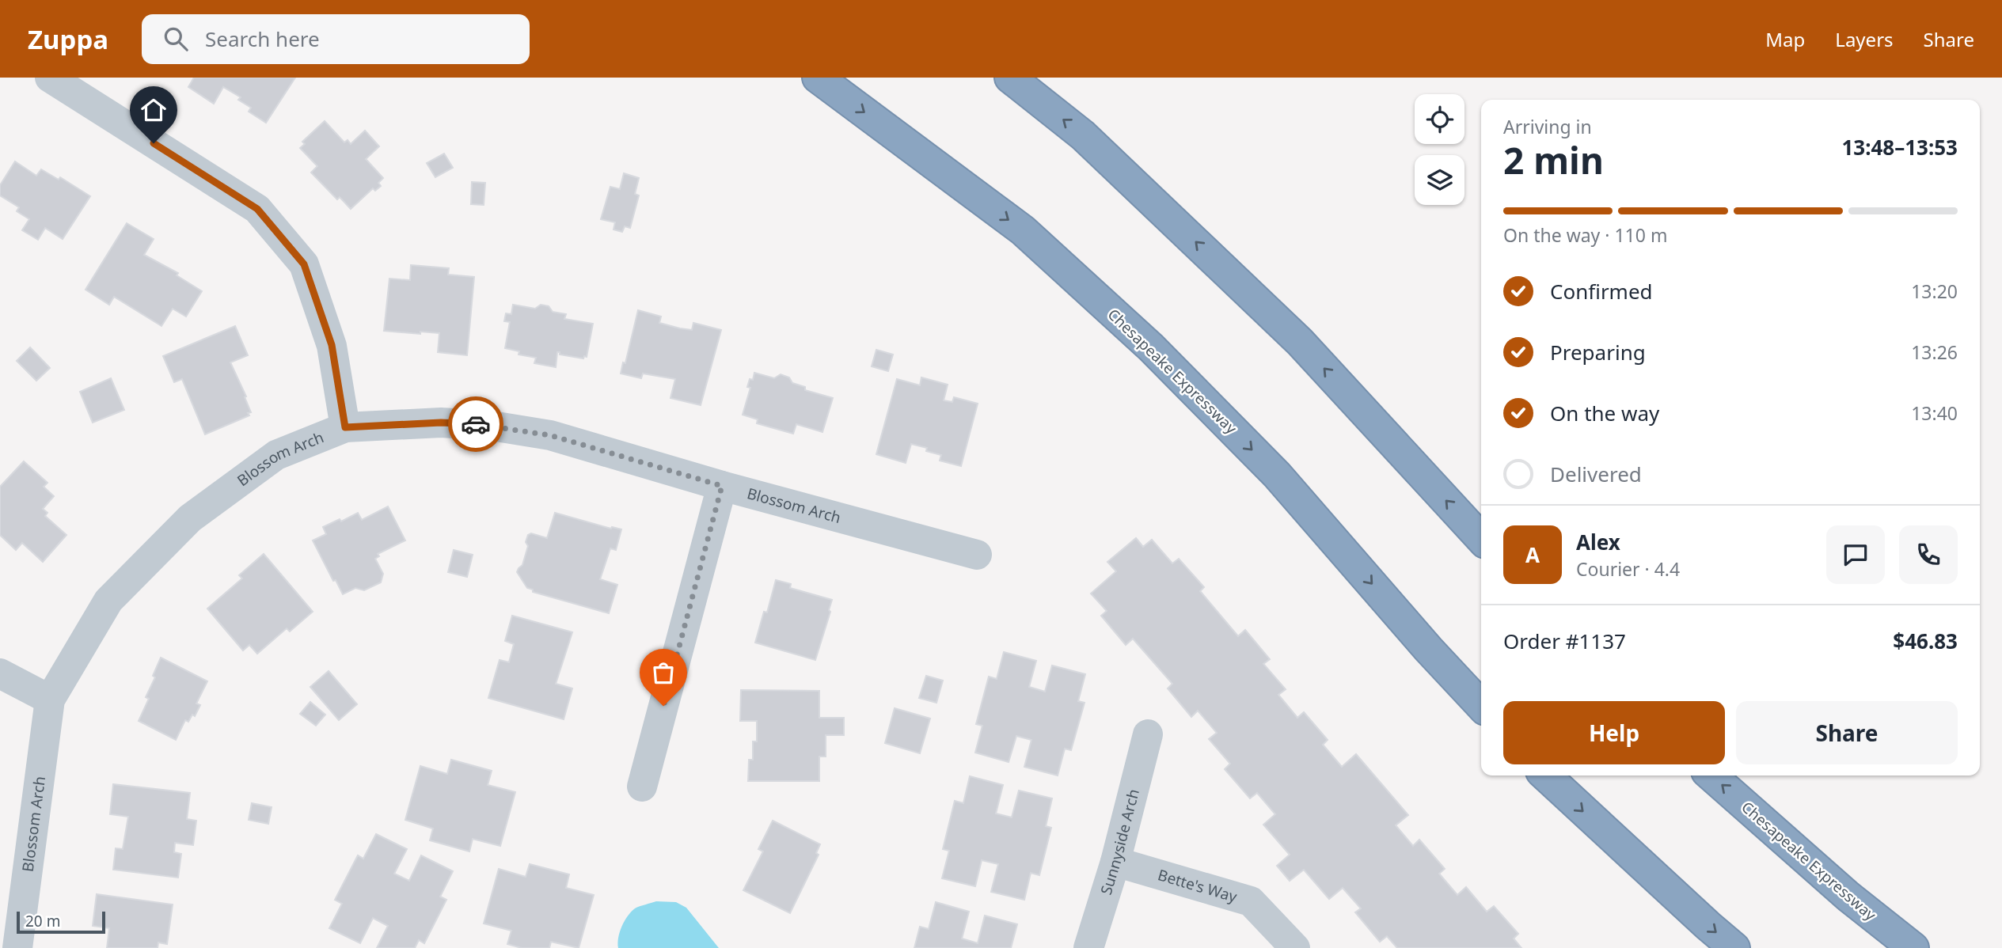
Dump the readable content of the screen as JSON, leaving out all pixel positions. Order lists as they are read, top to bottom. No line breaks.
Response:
{"streets":{"highway":["Chesapeake Expressway"],"street":["Blossom Arch","Sunnyside Arch","Bette's Way"]},"crossings":[["Sunnyside Arch","Bette's Way"]],"scale_bar":"20 m","page":{"header":"Zuppa","search":"Search here","nav":["Map","Layers","Share"],"heading":["2 min","Arriving in","13:48–13:53"],"panel":["Alex","Courier · 4.4","Order #1137","$46.83"],"bar":"On the way · 110 m","list":[["Confirmed","13:20"],["Preparing","13:26"],["On the way","13:40"],"Delivered"],"round":"A","buttons":["Help","Share"],"scale":"20 m"}}
